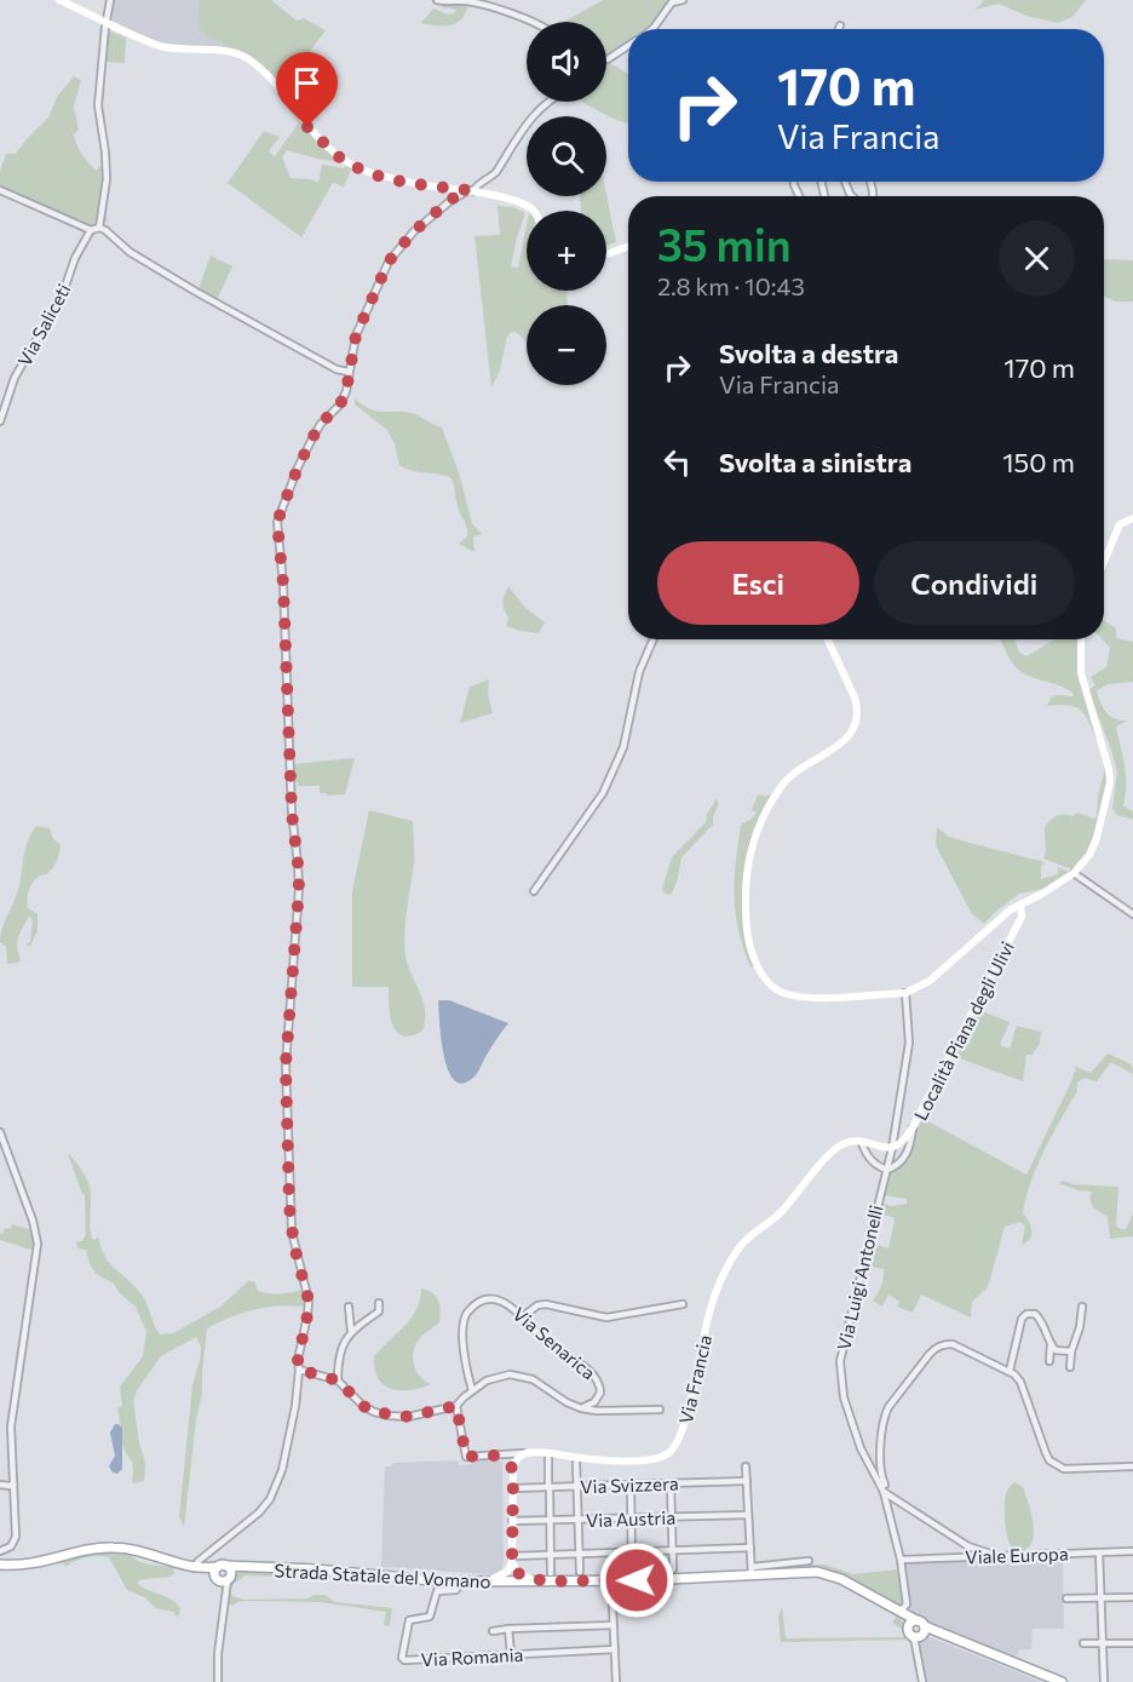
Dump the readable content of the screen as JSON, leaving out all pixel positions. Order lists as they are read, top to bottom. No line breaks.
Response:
{"streets":{"main road":["Località Piana degli Ulivi","Via Francia","Strada Statale del Vomano"],"street":["Via Saliceti","Via Luigi Antonelli","Via Senarica","Via Svizzera","Via Austria","Viale Europa","Via Romania"]},"crossings":[["Località Piana degli Ulivi","Via Luigi Antonelli"],["Via Luigi Antonelli","Viale Europa"],["Via Luigi Antonelli","Strada Statale del Vomano"],["Strada Statale del Vomano","Via Romania"]],"page":{"map_buttons":["+","−"],"turn":["170 m","Via Francia"],"heading":["35 min","2.8 km · 10:43"],"list":[{"name":"Svolta a destra","note":"Via Francia","value":"170 m"},{"name":"Svolta a sinistra","value":"150 m"}],"buttons":["Esci","Condividi"]}}
